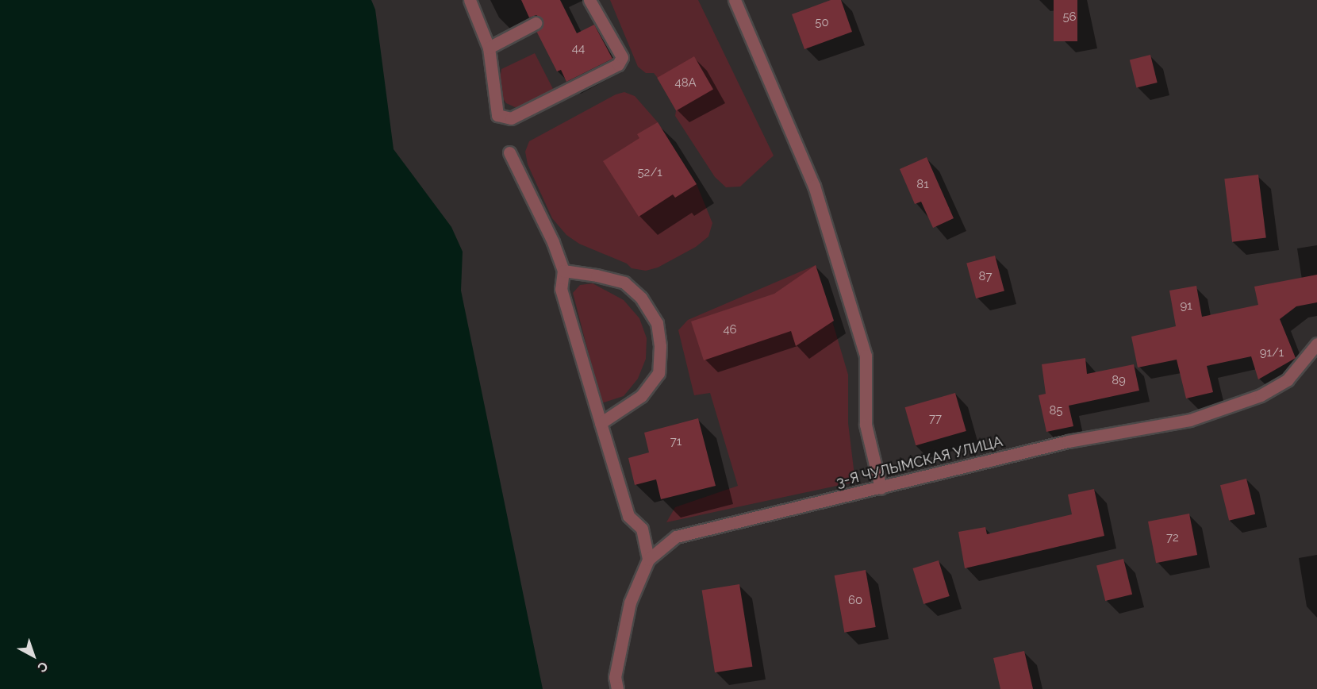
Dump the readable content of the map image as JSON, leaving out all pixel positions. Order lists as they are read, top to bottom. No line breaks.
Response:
{"streets":{"street":["3-Я ЧУЛЫМСКАЯ УЛИЦА"]},"house_numbers":["56","50","44","48А","52/1","81","87","91","46","91/1","89","85","77","71","72","60"],"north":"bottom right"}
